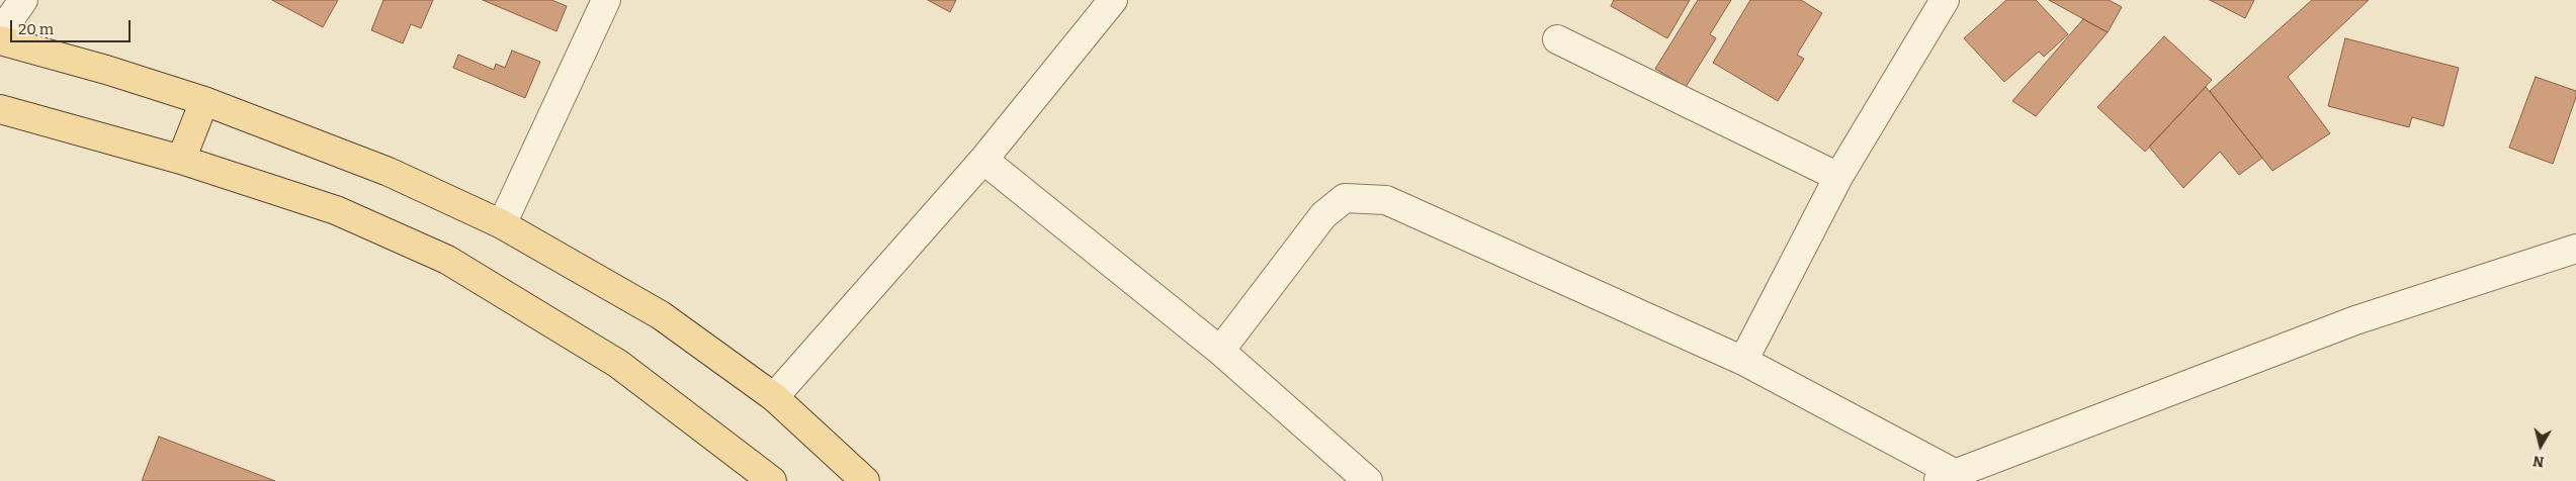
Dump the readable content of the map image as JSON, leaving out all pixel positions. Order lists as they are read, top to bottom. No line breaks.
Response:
{"scale_bar":"20 m","north":"bottom"}
